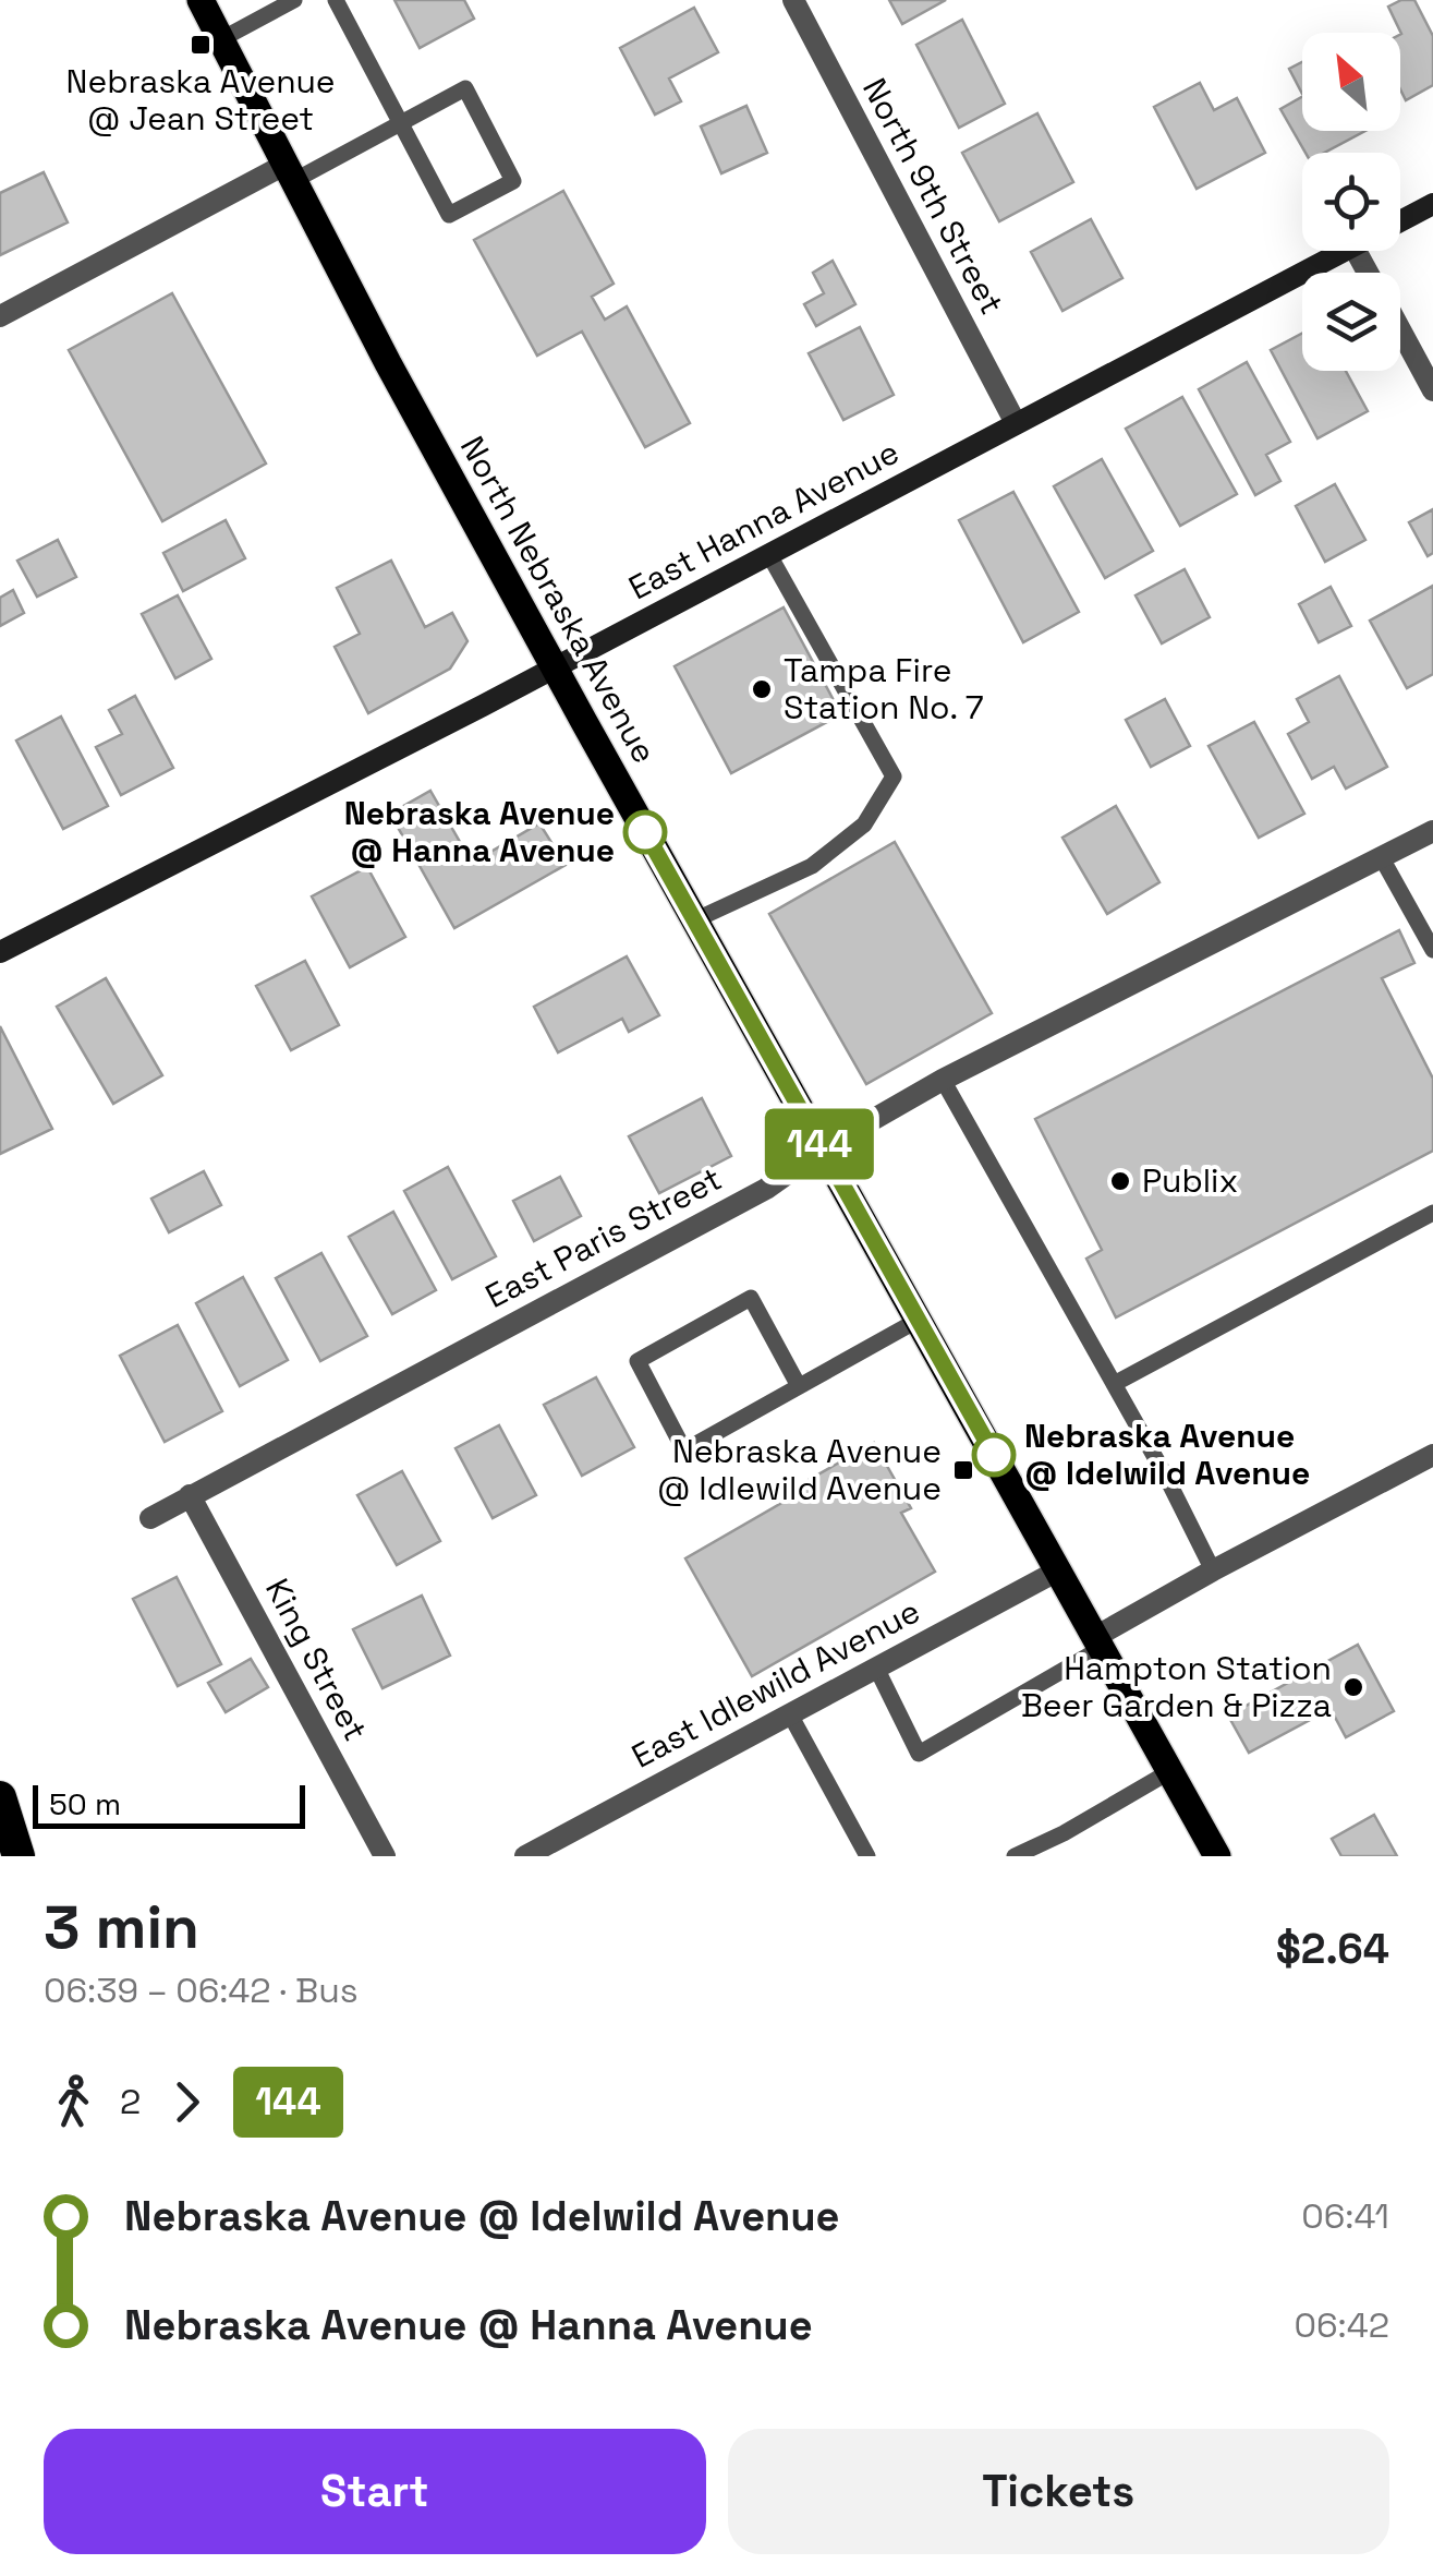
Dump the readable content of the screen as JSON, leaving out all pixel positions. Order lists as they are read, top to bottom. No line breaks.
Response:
{"streets":{"main road":["North Nebraska Avenue"],"street":["North 9th Street","East Hanna Avenue","East Paris Street","King Street","East Idlewild Avenue"]},"crossings":[["North 9th Street","East Hanna Avenue"],["East Hanna Avenue","North Nebraska Avenue"],["North Nebraska Avenue","East Paris Street"],["North Nebraska Avenue","East Idlewild Avenue"],["East Paris Street","King Street"]],"places":{"transit":["Nebraska Avenue @ Jean Street","Nebraska Avenue @ Idlewild Avenue"],"other":["Tampa Fire Station No. 7","Nebraska Avenue @ Hanna Avenue","Publix","Nebraska Avenue @ Idelwild Avenue","Hampton Station Beer Garden & Pizza"]},"lines":["bus line 144"],"scale_bar":"50 m","north":"top left","page":{"on_map":"144","scale":"50 m","heading":["3 min","06:39 – 06:42 · Bus","$2.64"],"legs":["2","144"],"list":[{"name":"Nebraska Avenue @ Idelwild Avenue","value":"06:41"},{"name":"Nebraska Avenue @ Hanna Avenue","value":"06:42"}],"buttons":["Start","Tickets"]}}
